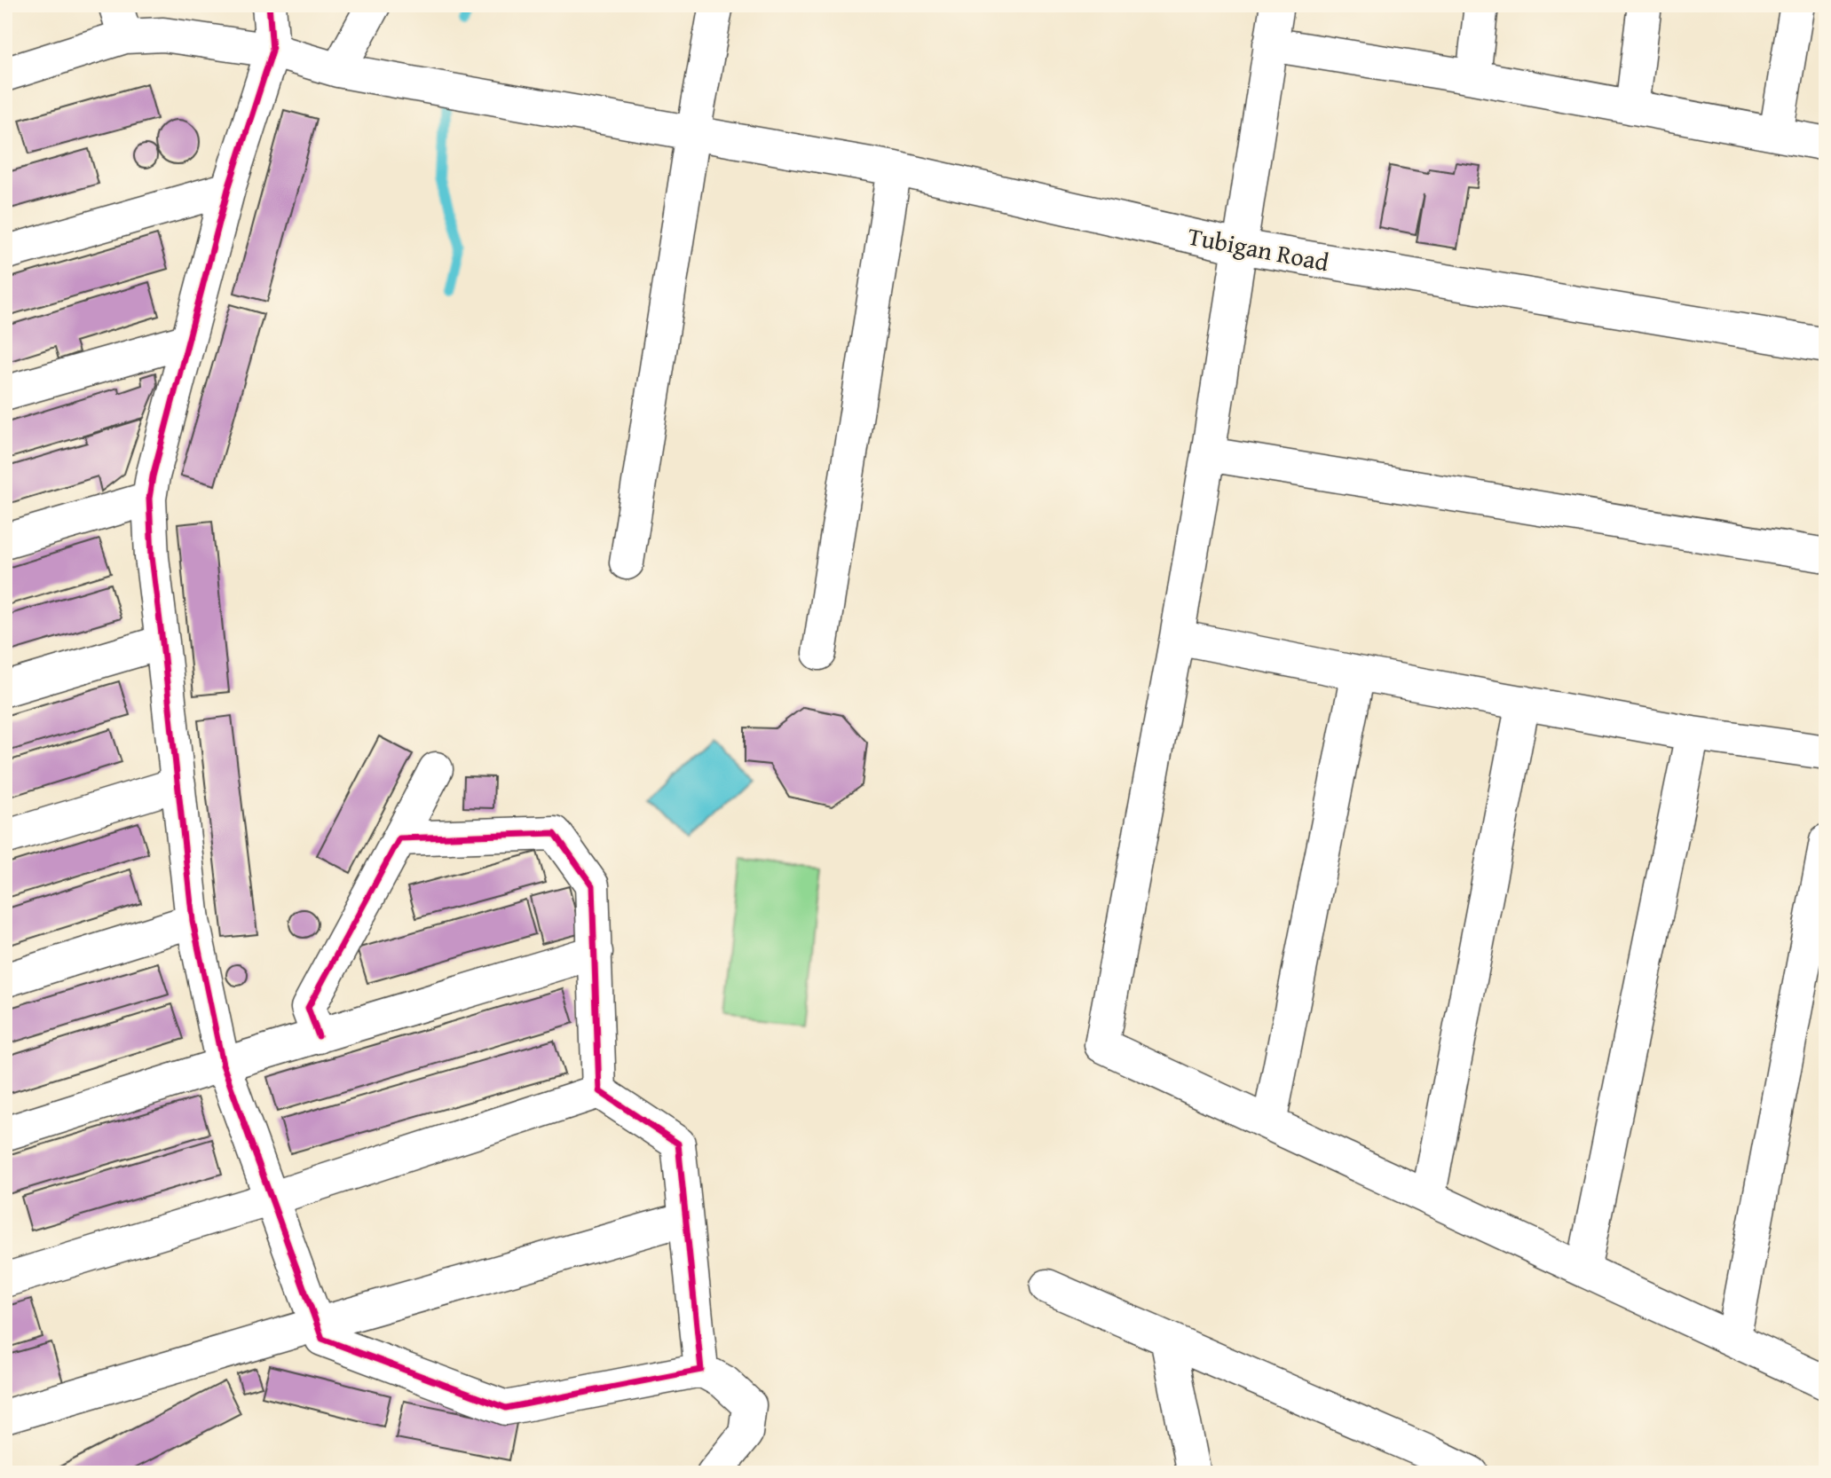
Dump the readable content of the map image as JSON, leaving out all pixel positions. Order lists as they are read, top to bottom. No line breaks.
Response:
{"streets":{"street":["Tubigan Road"]}}
